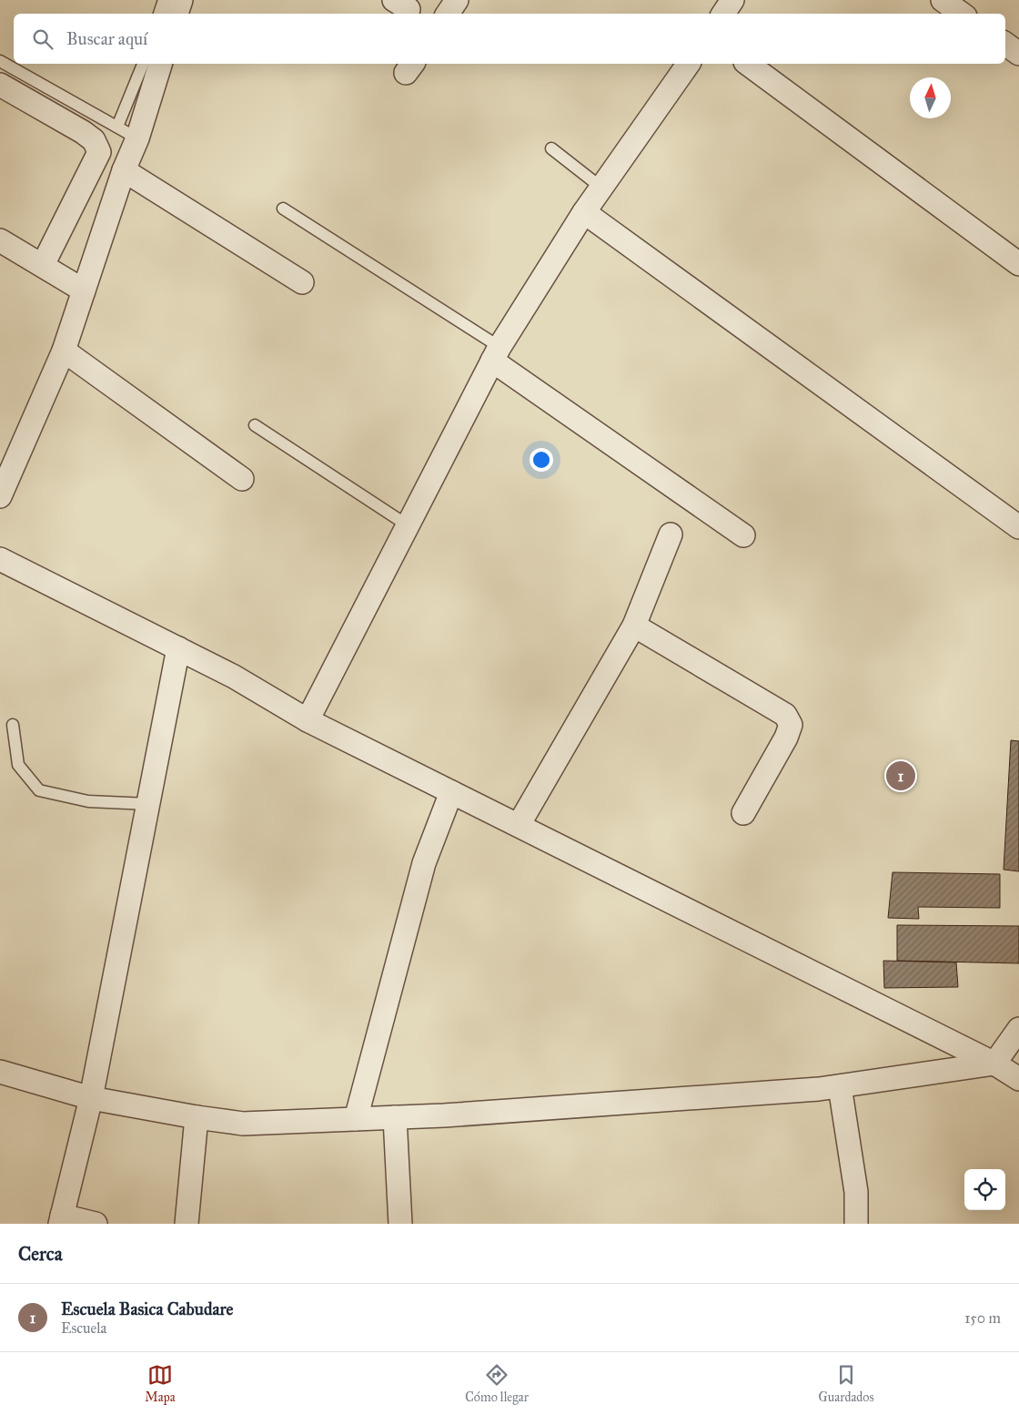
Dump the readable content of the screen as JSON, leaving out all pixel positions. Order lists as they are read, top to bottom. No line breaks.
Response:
{"north":"top","page":{"search":"Buscar aquí","pins":"1","heading":"Cerca","list":[{"mark":"1","name":"Escuela Basica Cabudare","note":"Escuela","value":"150 m"}],"nav":["Mapa","Cómo llegar","Guardados"]}}
